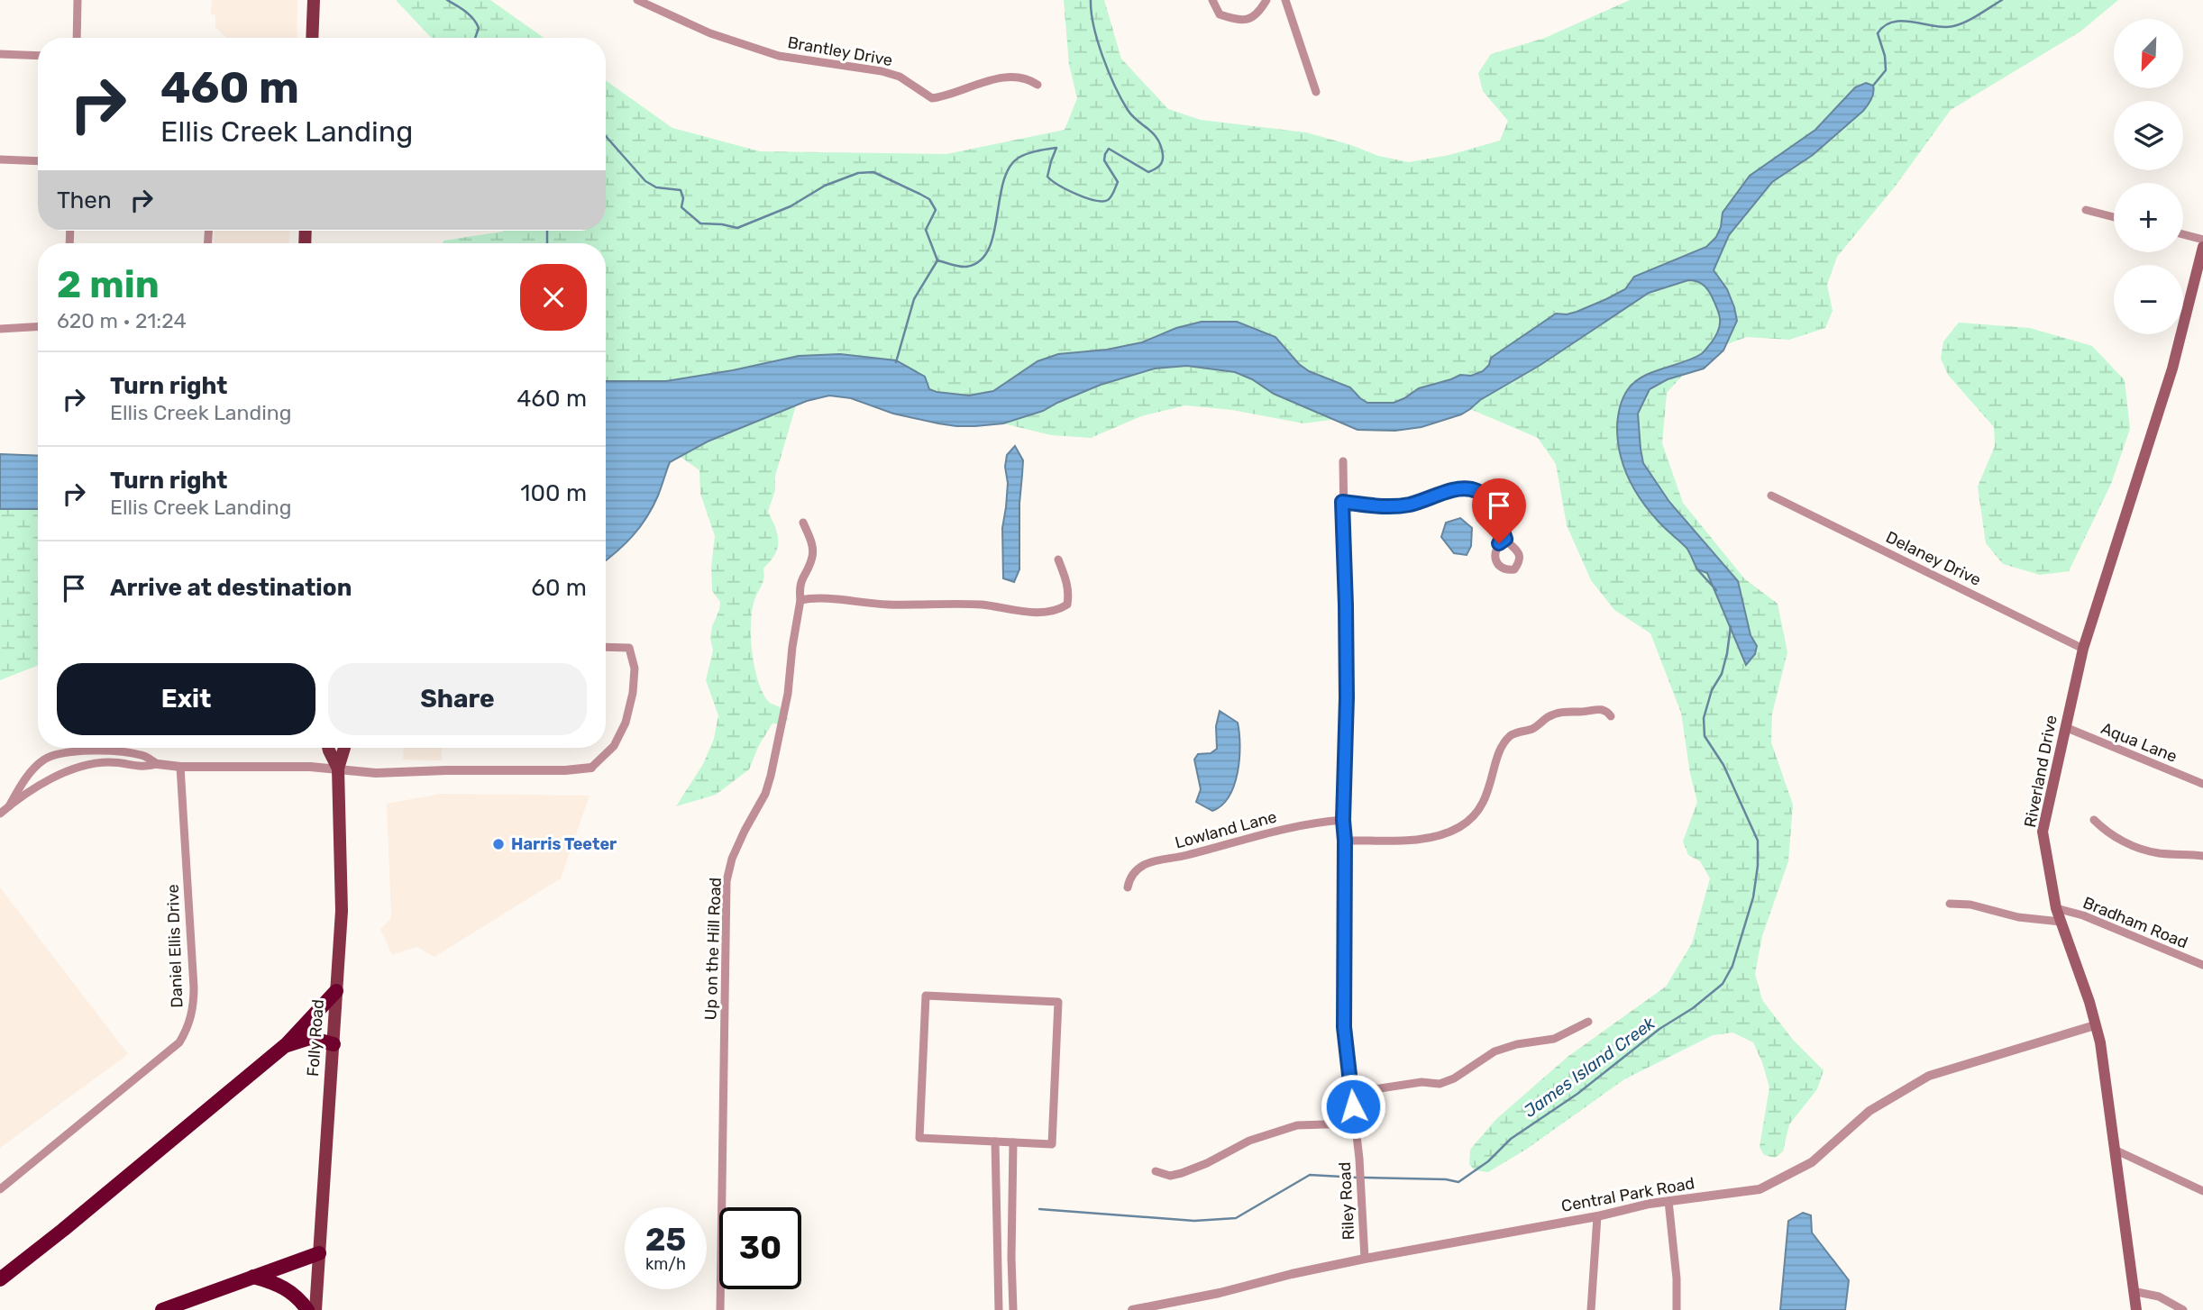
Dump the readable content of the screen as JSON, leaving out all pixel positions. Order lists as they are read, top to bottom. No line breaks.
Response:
{"streets":{"main road":["Riverland Drive","Folly Road"],"street":["Brantley Drive","Delaney Drive","Aqua Lane","Lowland Lane","Bradham Road","Daniel Ellis Drive","Up on the Hill Road","Central Park Road","Riley Road"]},"crossings":[["Delaney Drive","Riverland Drive"],["Aqua Lane","Riverland Drive"],["Riverland Drive","Bradham Road"],["Riverland Drive","Central Park Road"],["Lowland Lane","Riley Road"],["Central Park Road","Riley Road"]],"water":["James Island Creek"],"places":["Harris Teeter"],"north":"bottom left","page":{"map_buttons":["+","−"],"turn":["460 m","Ellis Creek Landing"],"then":"Then","heading":["2 min","620 m · 21:24"],"list":[{"name":"Turn right","note":"Ellis Creek Landing","value":"460 m"},{"name":"Turn right","note":"Ellis Creek Landing","value":"100 m"},{"name":"Arrive at destination","value":"60 m"}],"buttons":["Exit","Share"],"speed":"25 km/h","limit":"30"}}
